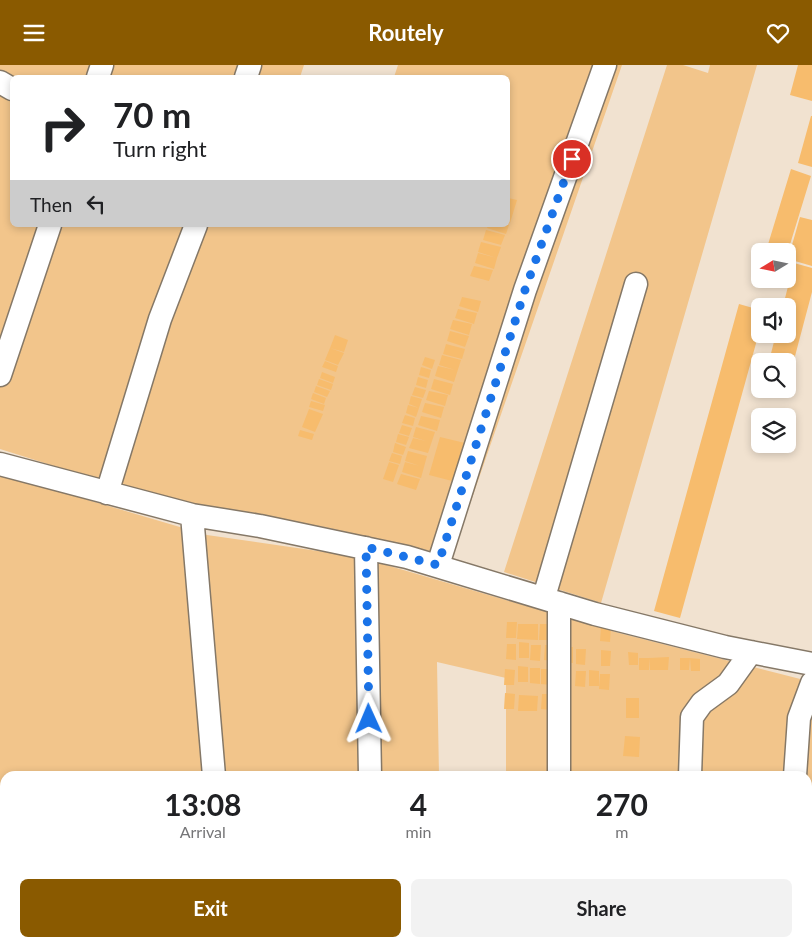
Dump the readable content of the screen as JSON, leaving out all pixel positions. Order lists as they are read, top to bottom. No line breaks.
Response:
{"north":"left","page":{"header":"Routely","turn":["70 m","Turn right"],"then":"Then","eta":["13:08","Arrival","4","min","270","m"],"buttons":["Exit","Share"]}}
